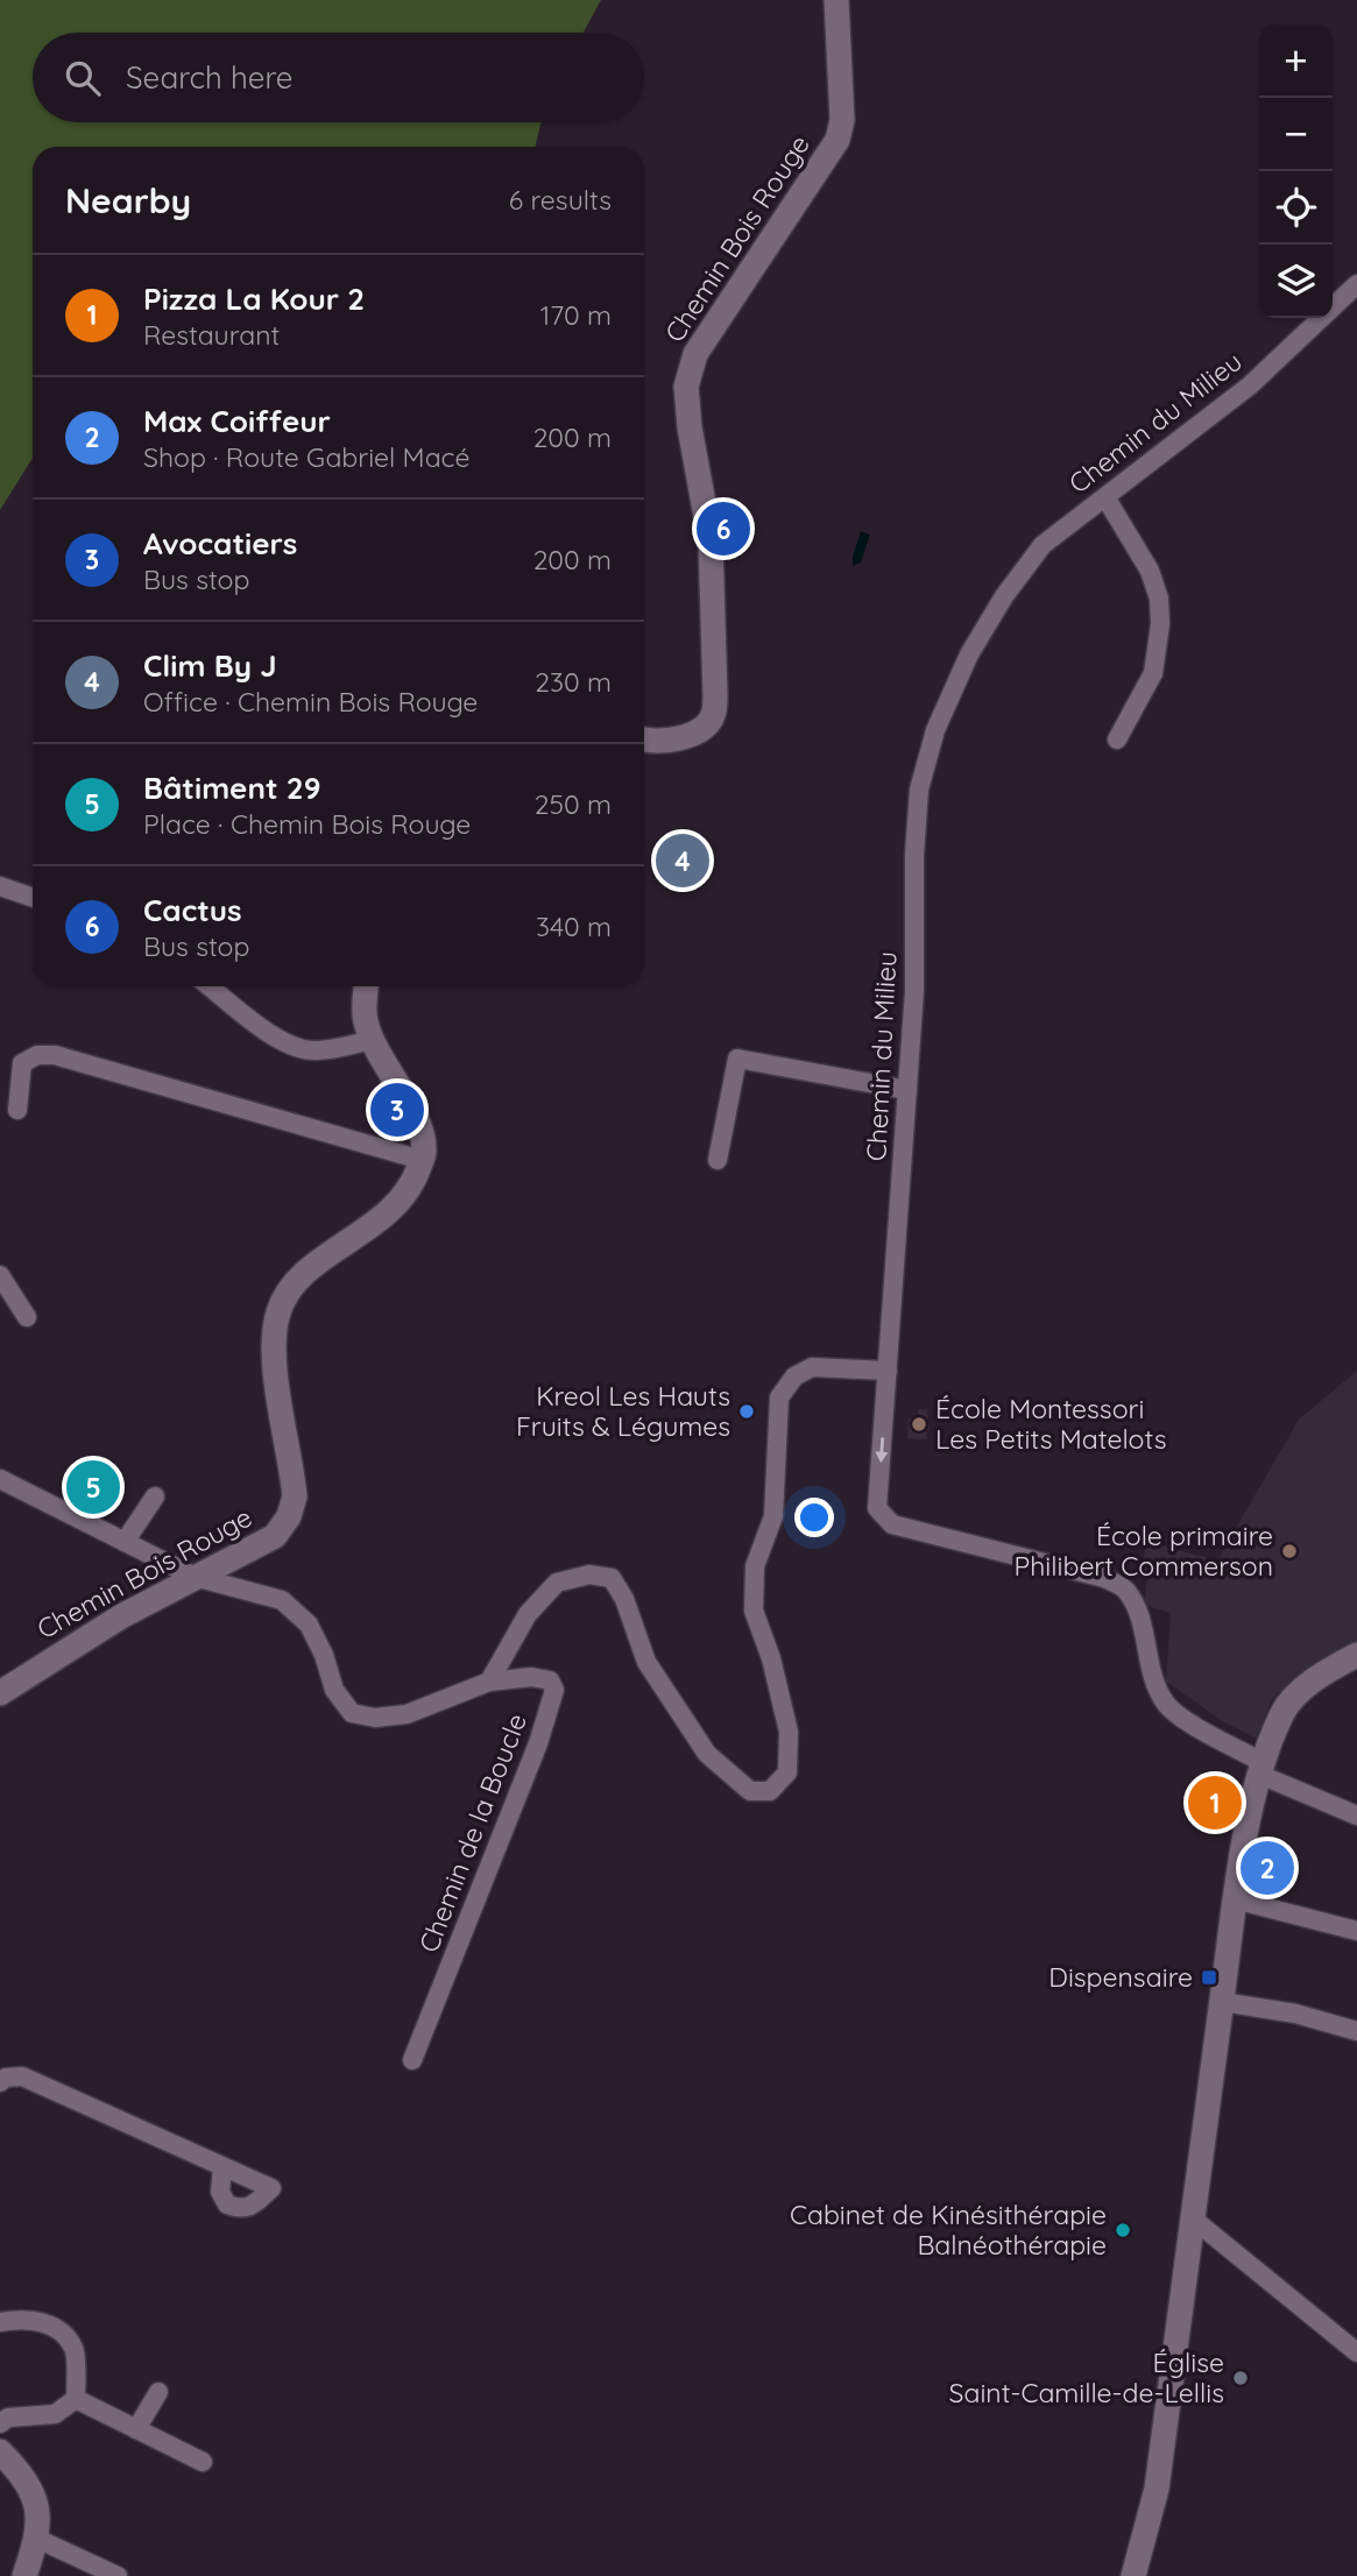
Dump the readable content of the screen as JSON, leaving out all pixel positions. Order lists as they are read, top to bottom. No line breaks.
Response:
{"streets":{"street":["Chemin Bois Rouge","Chemin du Milieu","Chemin de la Boucle"]},"crossings":[["Chemin Bois Rouge","Chemin de la Boucle"],["Chemin du Milieu","Chemin de la Boucle"]],"places":{"other":["Kreol Les Hauts Fruits & Légumes","École Montessori Les Petits Matelots","École primaire Philibert Commerson","Cabinet de Kinésithérapie Balnéothérapie","Église Saint-Camille-de-Lellis"],"transit":["Dispensaire"]},"page":{"map_buttons":["+","−"],"search":"Search here","heading":["Nearby","6 results"],"list":[{"mark":"1","name":"Pizza La Kour 2","note":"Restaurant","value":"170 m"},{"mark":"2","name":"Max Coiffeur","note":"Shop · Route Gabriel Macé","value":"200 m"},{"mark":"3","name":"Avocatiers","note":"Bus stop","value":"200 m"},{"mark":"4","name":"Clim By J","note":"Office · Chemin Bois Rouge","value":"230 m"},{"mark":"5","name":"Bâtiment 29","note":"Place · Chemin Bois Rouge","value":"250 m"},{"mark":"6","name":"Cactus","note":"Bus stop","value":"340 m"}],"pins":["6","4","3","5","1","2"]}}
